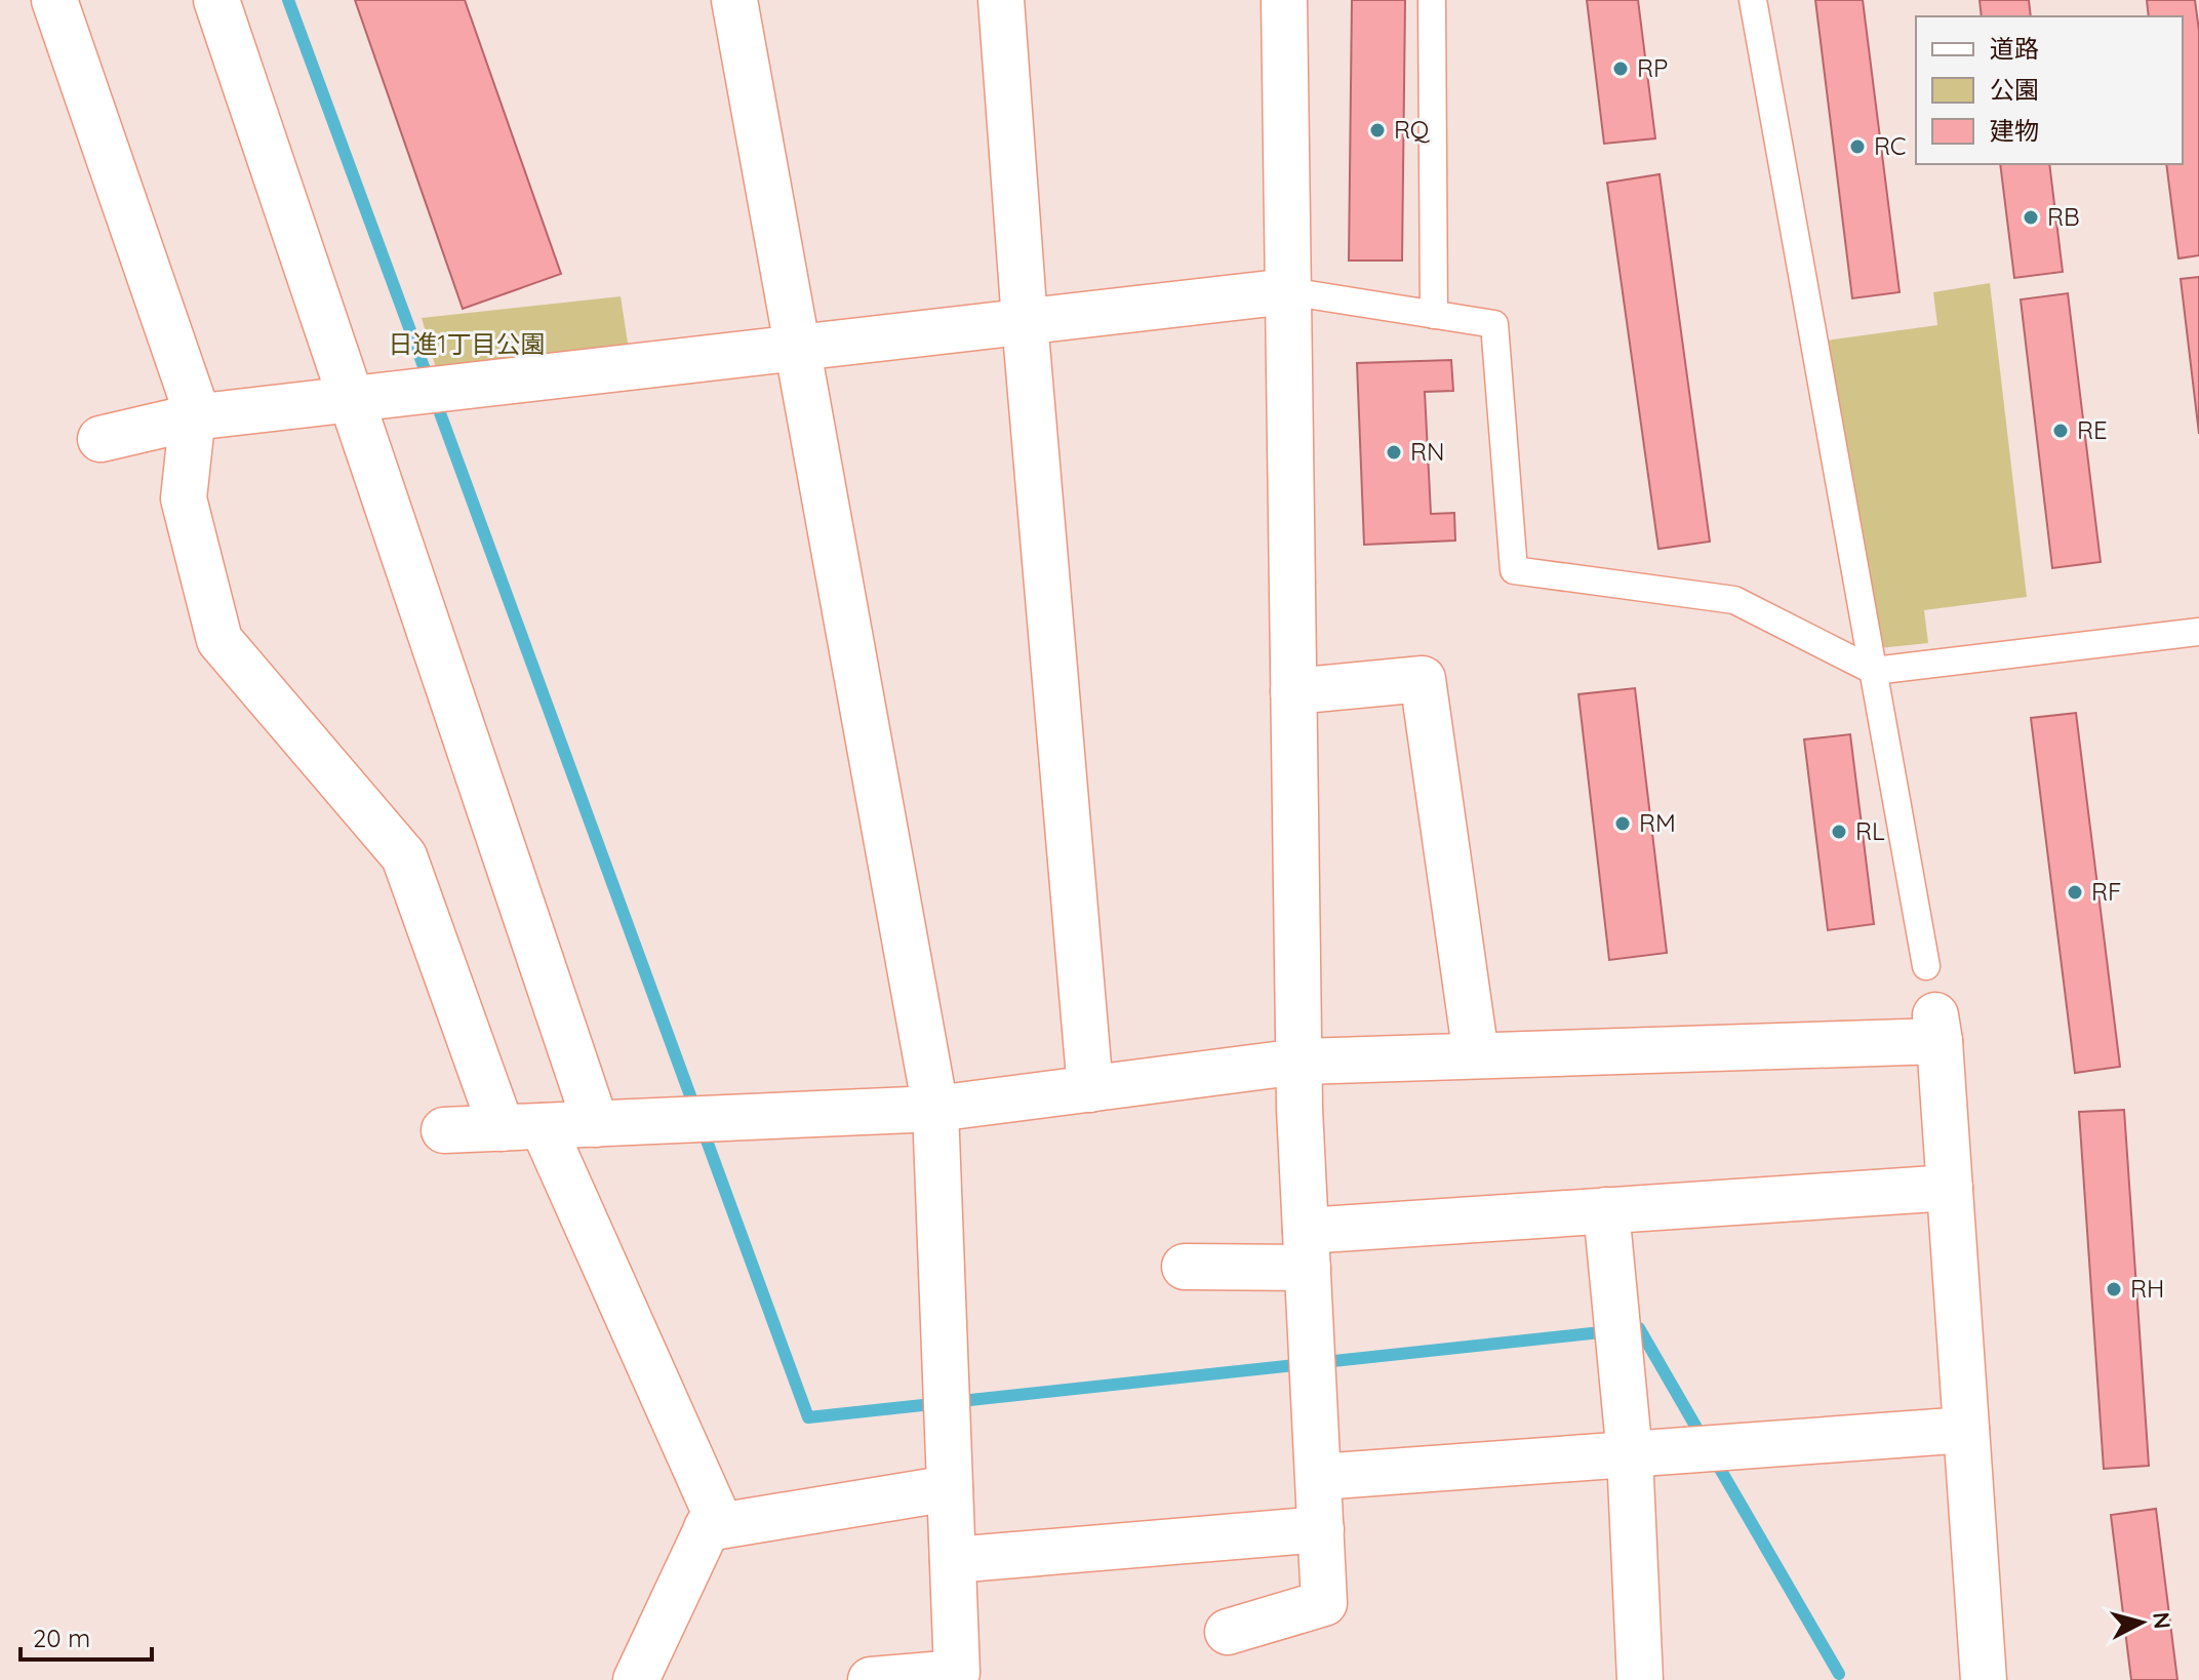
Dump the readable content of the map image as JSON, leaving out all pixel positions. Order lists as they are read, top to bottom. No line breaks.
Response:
{"parks":["日進1丁目公園"],"places":["RP","RQ","RC","RB","RE","RN","RM","RL","RF","RH"],"legend":["道路","公園","建物"],"scale_bar":"20 m","north":"right"}
